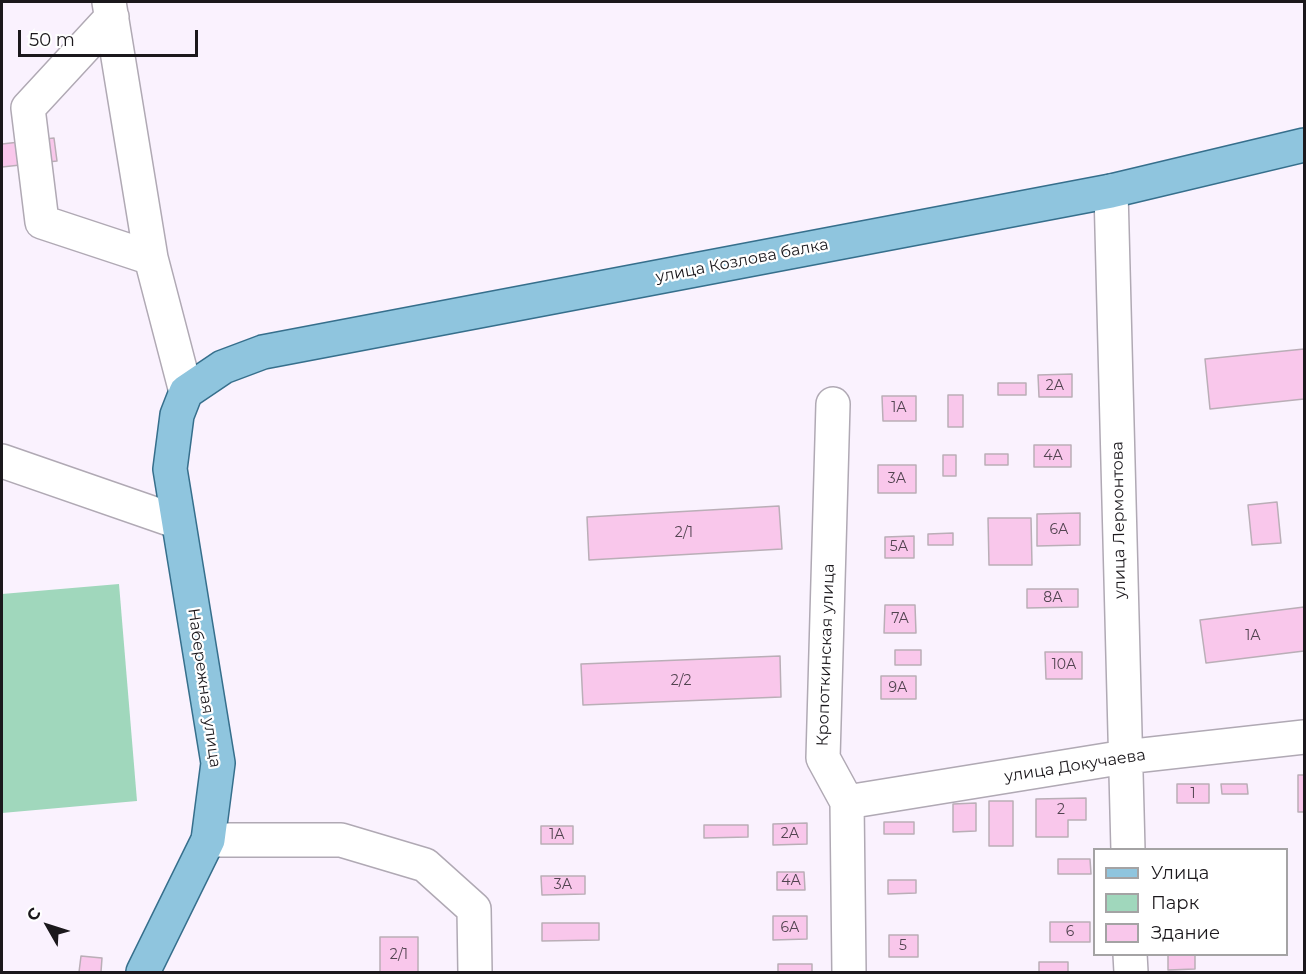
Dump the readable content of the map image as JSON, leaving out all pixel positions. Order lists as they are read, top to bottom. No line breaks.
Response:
{"streets":{"main road":["улица Козлова балка","Набережная улица"],"street":["улица Лермонтова","Кропоткинская улица","улица Докучаева"]},"crossings":[["улица Козлова балка","улица Лермонтова"],["улица Козлова балка","Набережная улица"],["улица Лермонтова","улица Докучаева"],["Кропоткинская улица","улица Докучаева"]],"house_numbers":["2А","1А","4А","3А","6А","2/1","5А","8А","7А","1А","10А","2/2","9А","1","2","2А","1А","4А","3А","6А","6","5","2/1"],"legend":["Улица","Парк","Здание"],"scale_bar":"50 m","north":"top left"}
